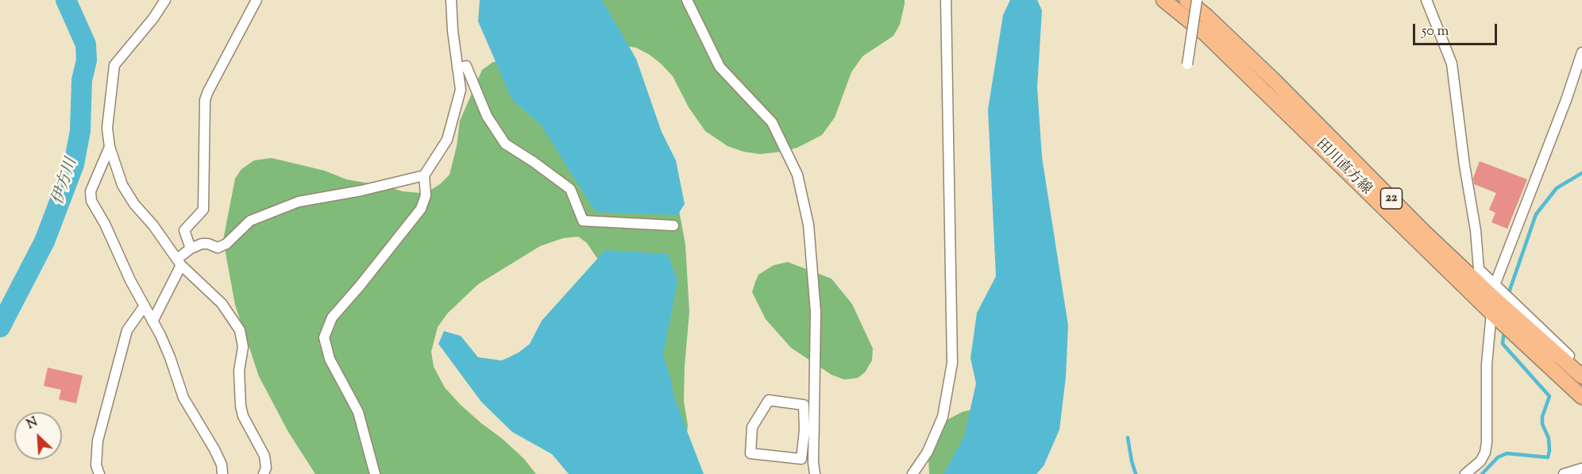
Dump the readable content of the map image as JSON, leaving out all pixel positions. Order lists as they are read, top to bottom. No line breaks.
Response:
{"streets":{"main road":["田川直方線","22"]},"water":["伊方川"],"scale_bar":"50 m","north":"top left"}
